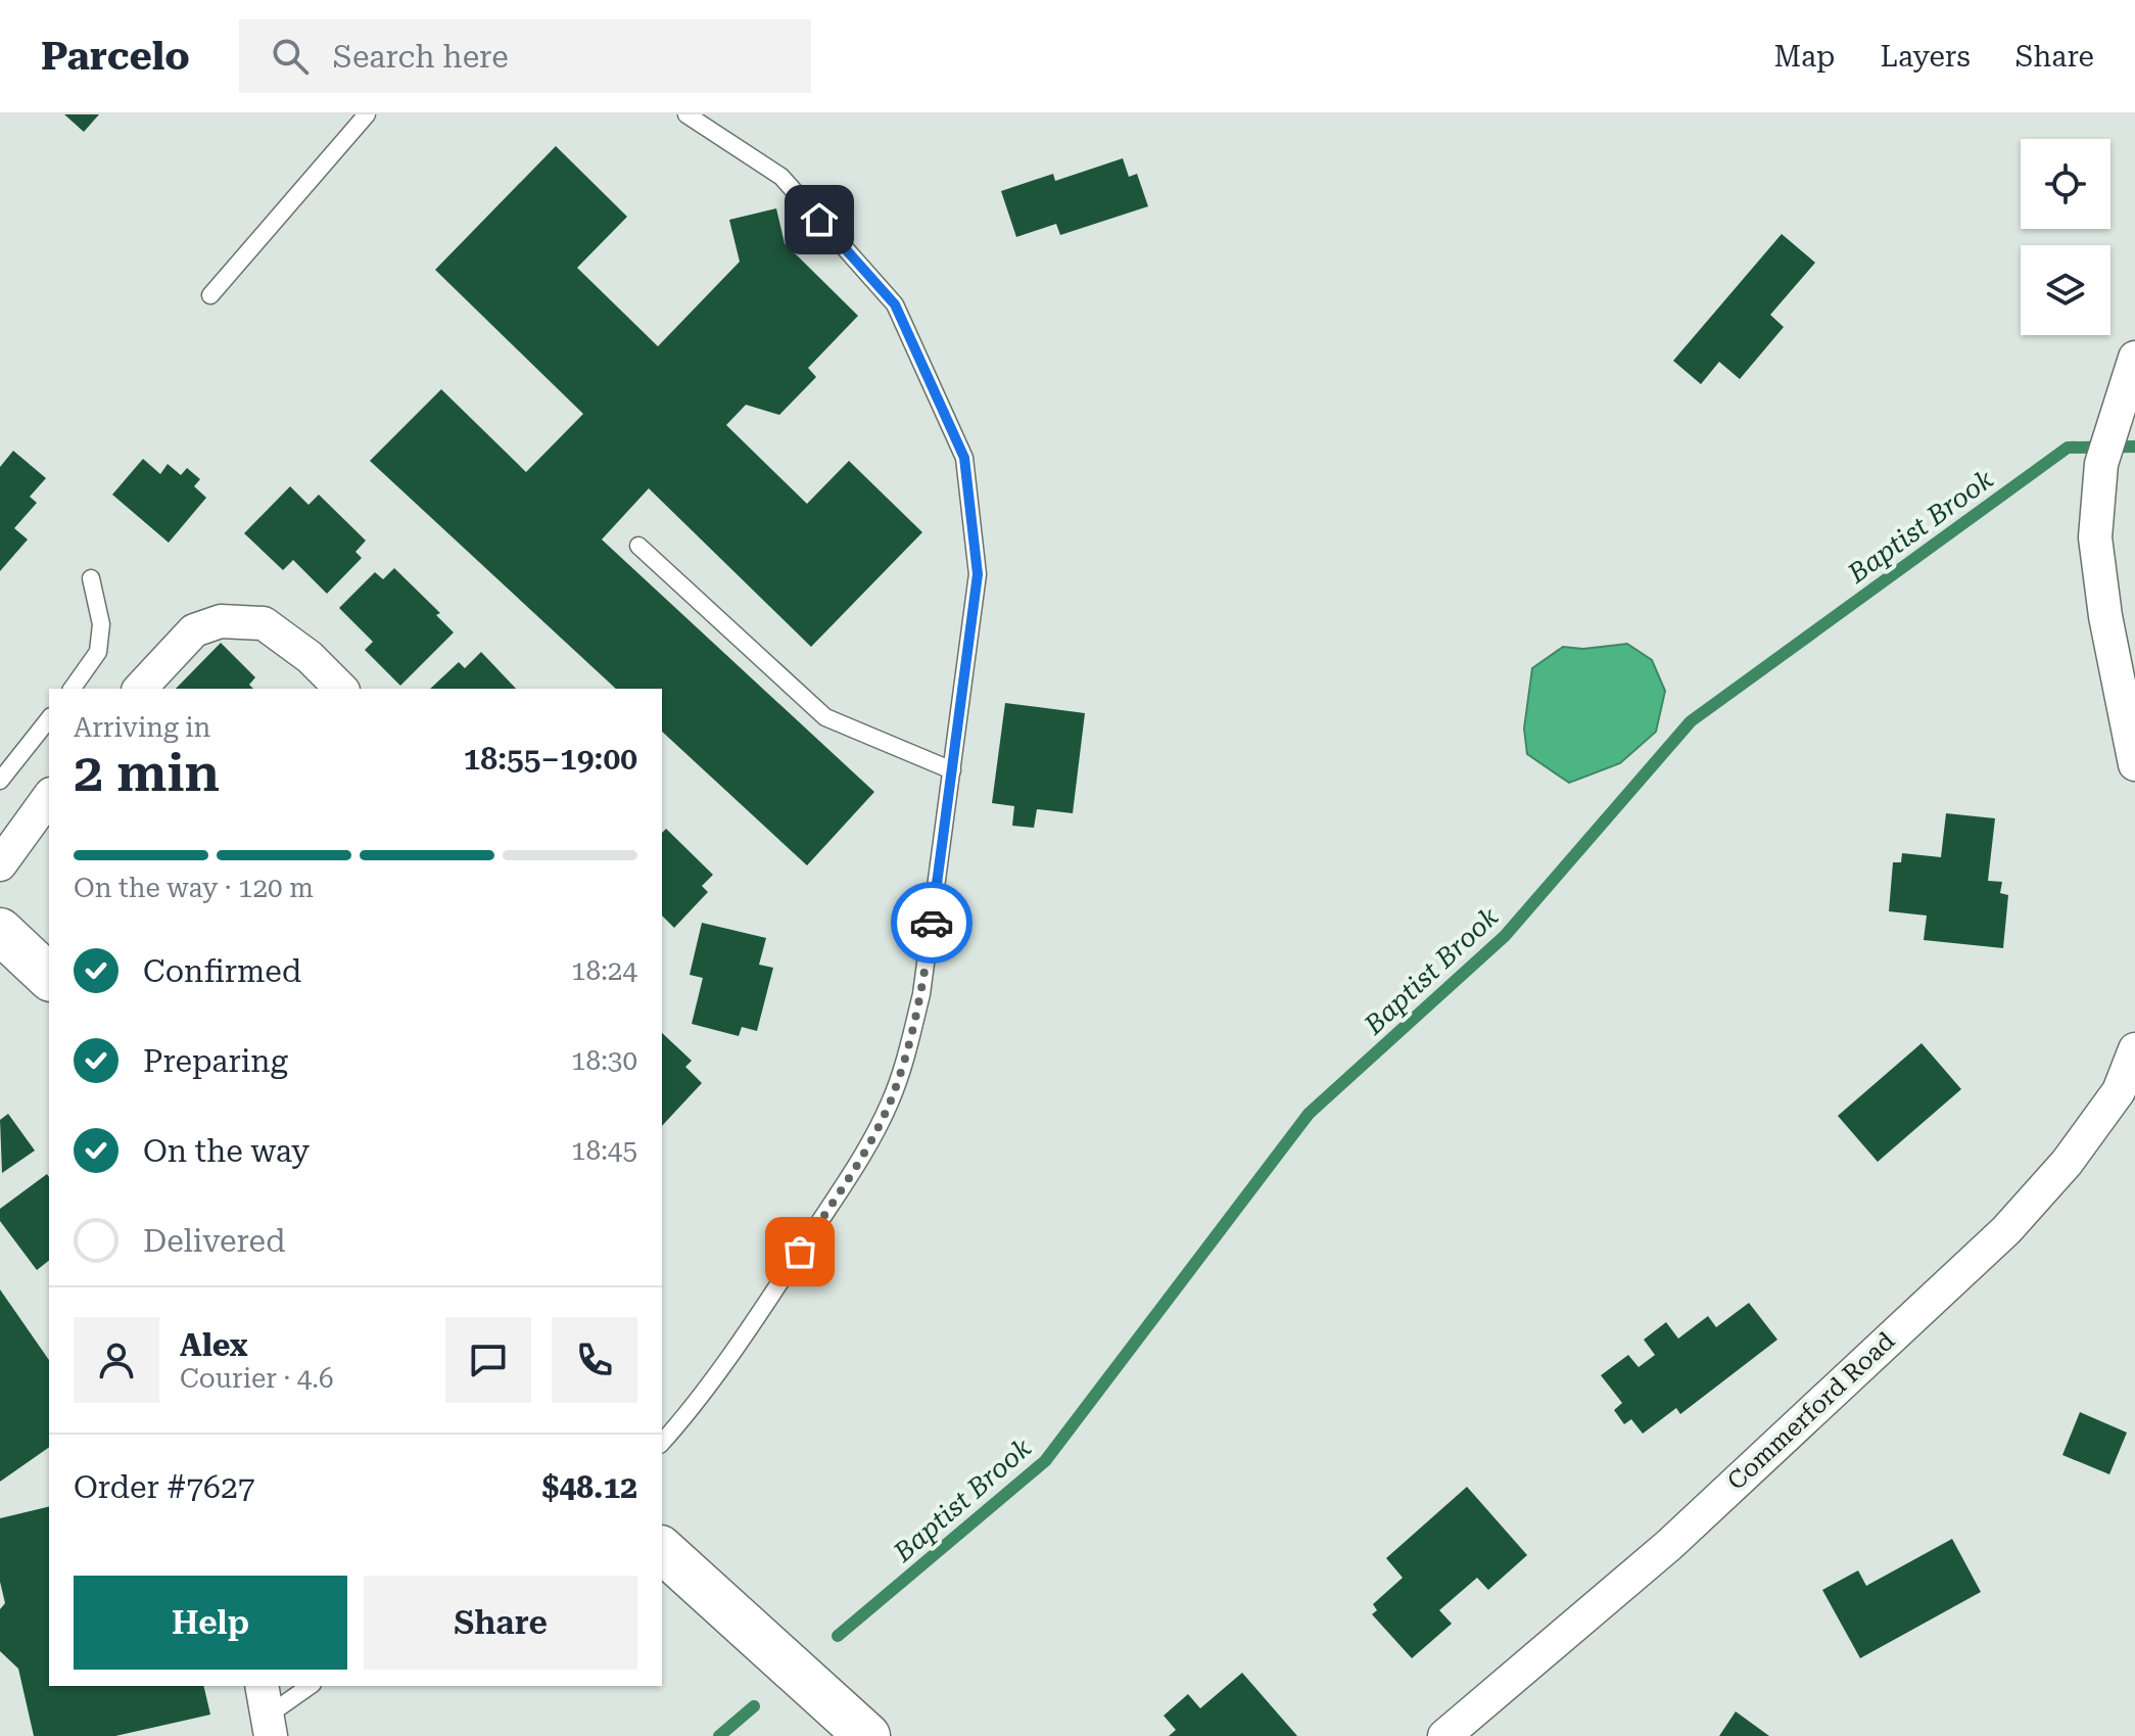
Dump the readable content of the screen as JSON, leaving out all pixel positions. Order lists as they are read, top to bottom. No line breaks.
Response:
{"streets":{"street":["Commerford Road"]},"water":["Baptist Brook"],"page":{"header":"Parcelo","search":"Search here","nav":["Map","Layers","Share"],"heading":["2 min","Arriving in","18:55–19:00"],"panel":["Alex","Courier · 4.6","Order #7627","$48.12"],"bar":"On the way · 120 m","list":[["Confirmed","18:24"],["Preparing","18:30"],["On the way","18:45"],"Delivered"],"buttons":["Help","Share"]}}
